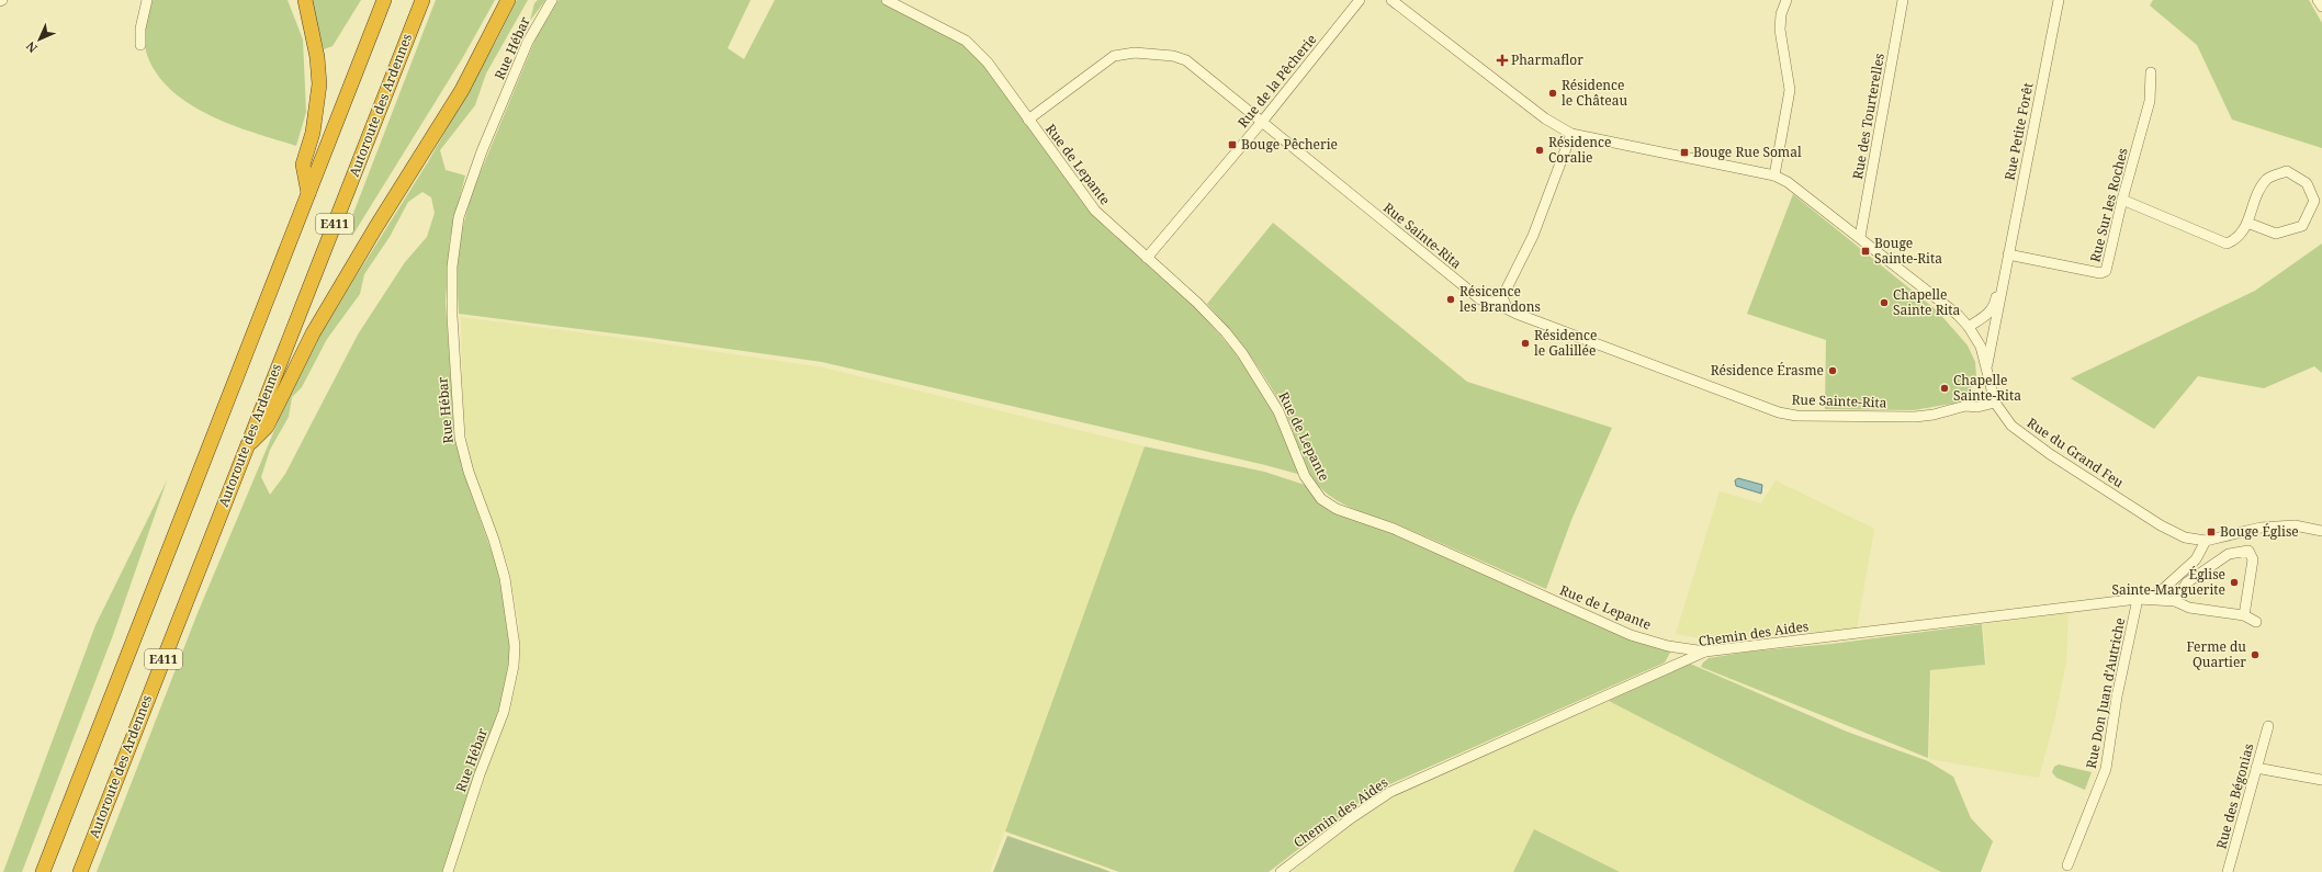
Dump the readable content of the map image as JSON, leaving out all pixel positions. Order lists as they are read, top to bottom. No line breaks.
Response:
{"streets":{"highway":["Autoroute des Ardennes","E411"],"street":["Rue Hébar","Rue de la Pêcherie","Rue des Tourterelles","Rue Petite Forêt","Rue de Lepante","Rue Sur les Roches","Rue Sainte-Rita","Rue du Grand Feu","Chemin des Aides","Rue Don Juan d'Autriche","Rue des Bégonias"]},"crossings":[["Rue de la Pêcherie","Rue de Lepante"],["Rue de la Pêcherie","Rue Sainte-Rita"],["Rue des Tourterelles","Rue du Grand Feu"],["Rue Petite Forêt","Rue Sur les Roches"],["Rue Petite Forêt","Rue du Grand Feu"],["Rue de Lepante","Rue Sainte-Rita"],["Rue de Lepante","Chemin des Aides"],["Rue Sainte-Rita","Rue du Grand Feu"],["Rue du Grand Feu","Chemin des Aides"],["Chemin des Aides","Rue Don Juan d'Autriche"]],"places":{"health":["Pharmaflor"],"other":["Résidence le Château","Résidence Coralie","Résicence les Brandons","Chapelle Sainte Rita","Résidence le Galillée","Résidence Érasme","Chapelle Sainte-Rita","Église Sainte-Marguerite","Ferme du Quartier"],"transit":["Bouge Pêcherie","Bouge Rue Somal","Bouge Sainte-Rita","Bouge Église"]},"north":"bottom left"}
